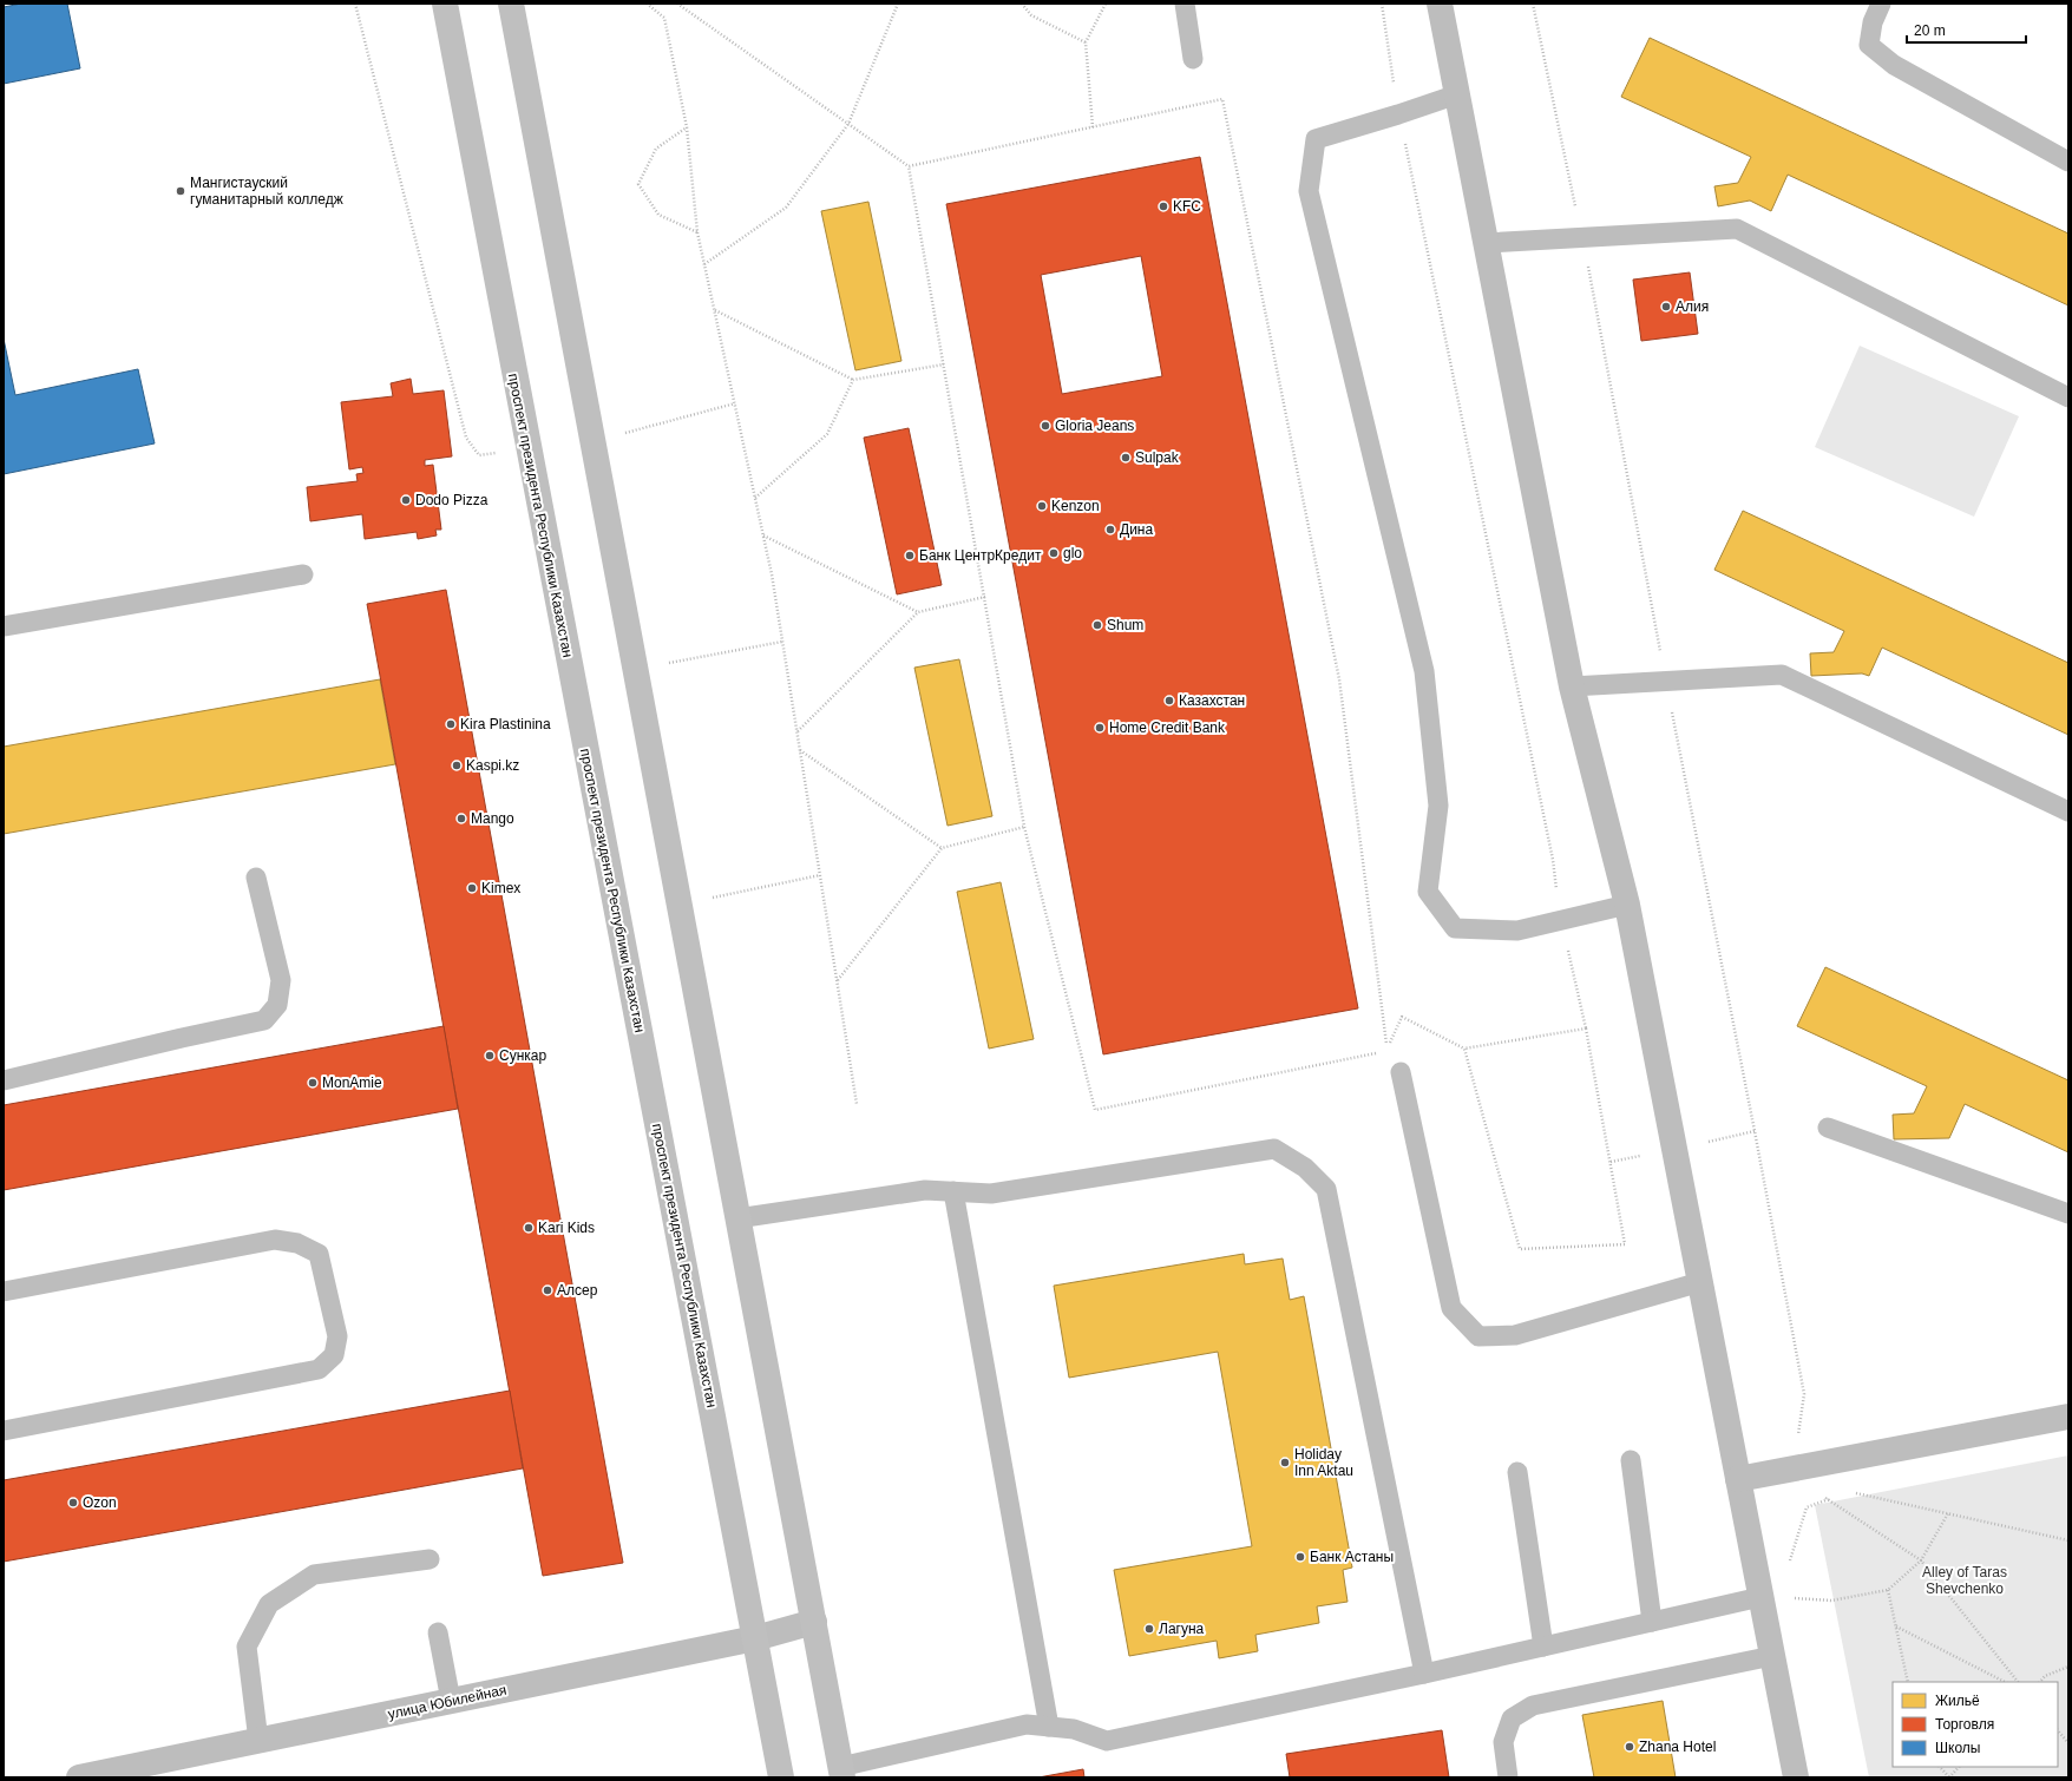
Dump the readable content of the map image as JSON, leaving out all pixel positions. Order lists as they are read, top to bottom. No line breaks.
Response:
{"streets":{"main road":["проспект президента Республики Казахстан"],"street":["улица Юбилейная"]},"crossings":[["проспект президента Республики Казахстан","улица Юбилейная"]],"parks":["Alley of Taras Shevchenko"],"places":["Мангистауский гуманитарный колледж","KFC","Алия","Gloria Jeans","Sulpak","Dodo Pizza","Kenzon","Дина","glo","Банк ЦентрКредит","Shum","Казахстан","Kira Plastinina","Home Credit Bank","Kaspi.kz","Mango","Kimex","Сункар","MonAmie","Kari Kids","Алсер","Holiday Inn Aktau","Ozon","Банк Астаны","Лагуна","Zhana Hotel"],"legend":["Жильё","Торговля","Школы"],"scale_bar":"20 m"}
